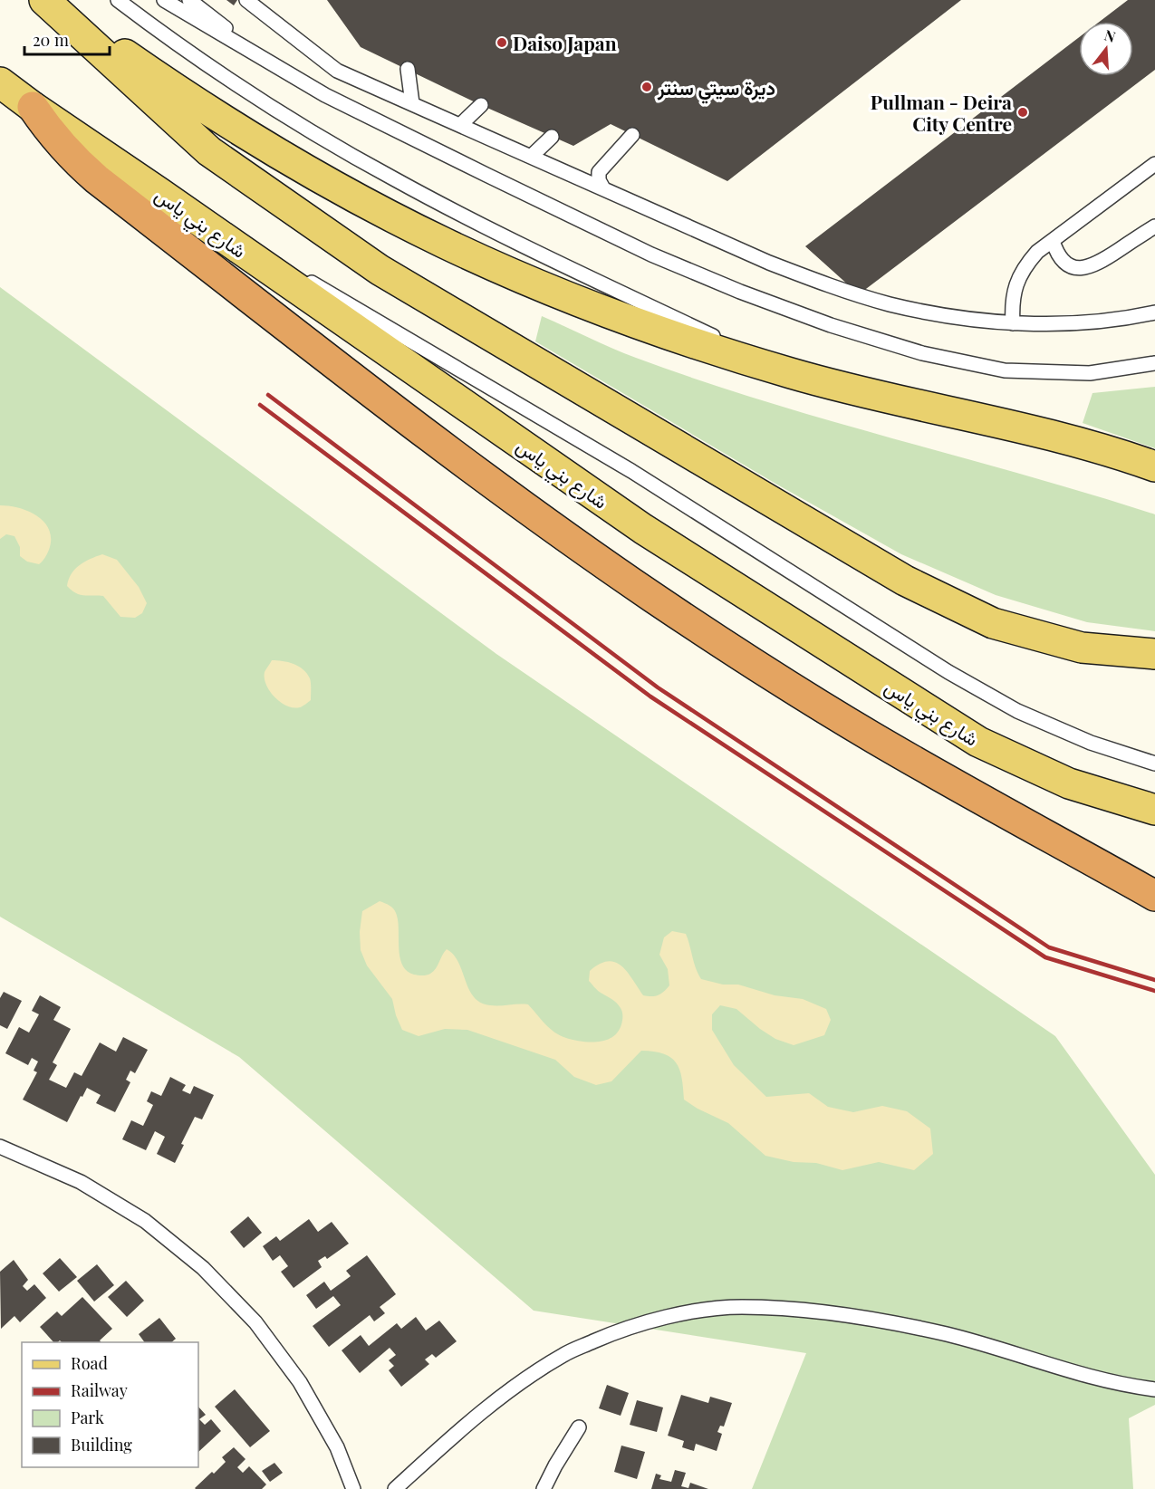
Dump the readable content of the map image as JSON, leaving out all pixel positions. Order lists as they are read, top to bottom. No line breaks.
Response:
{"streets":{"main road":["شارع بني ياس"]},"places":["Daiso Japan","ديرة سيتي سنتر","Pullman - Deira City Centre"],"legend":["Road","Railway","Park","Building"],"scale_bar":"20 m","north":"top"}
